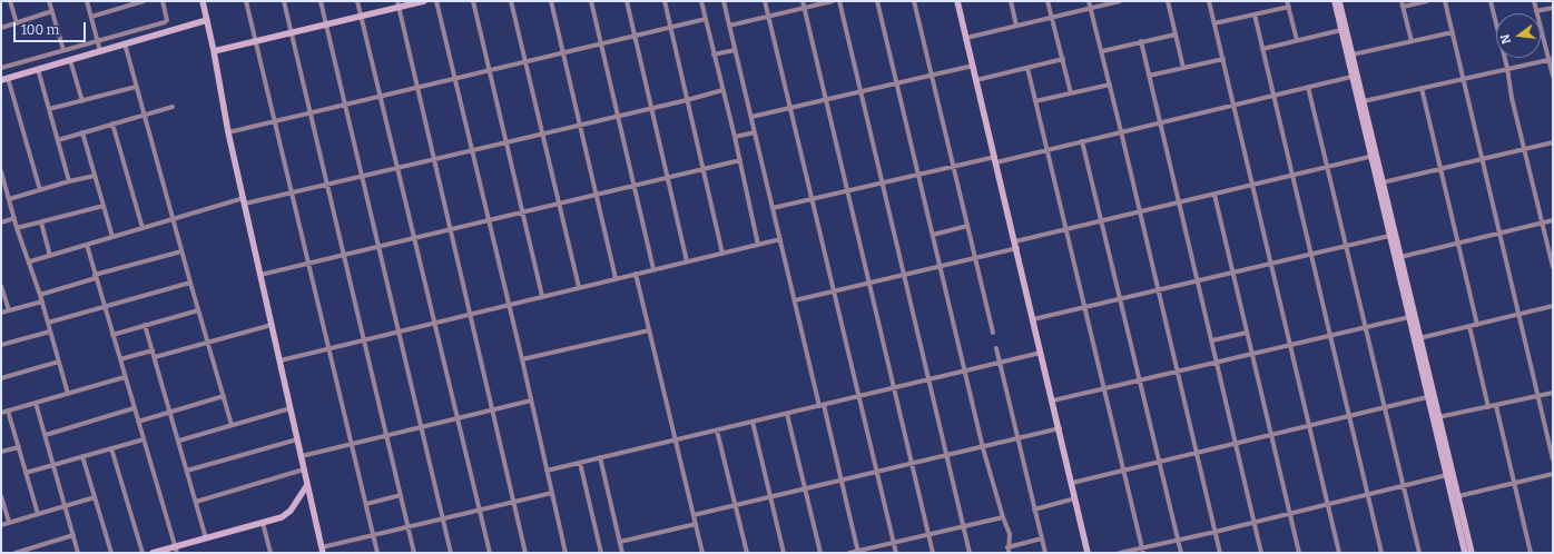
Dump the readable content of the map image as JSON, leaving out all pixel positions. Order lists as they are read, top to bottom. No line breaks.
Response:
{"scale_bar":"100 m","north":"left"}
